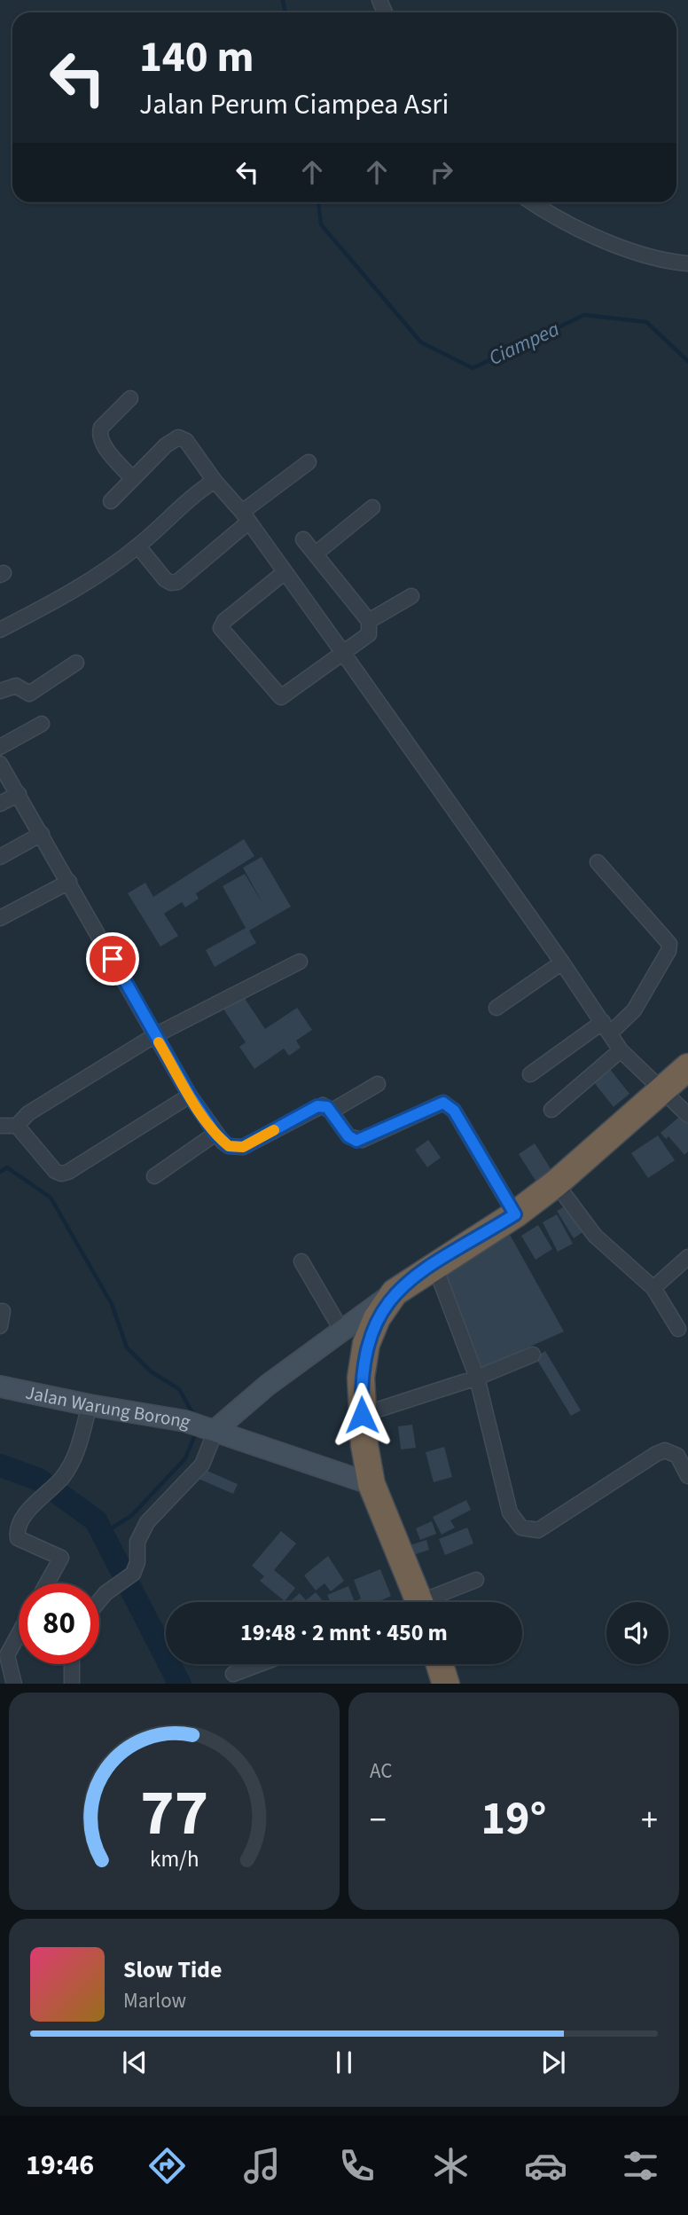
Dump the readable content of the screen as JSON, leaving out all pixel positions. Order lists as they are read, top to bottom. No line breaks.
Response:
{"streets":{"main road":["Jalan Warung Borong"]},"water":["Ciampea"],"page":{"turn":["140 m","Jalan Perum Ciampea Asri"],"limit":"80","trip":"19:48 · 2 mnt · 450 m","tile":"AC","heat":["−","19°","+"],"song":["Slow Tide","Marlow"],"tabs":"19:46","gauge":["77","km/h"]}}
